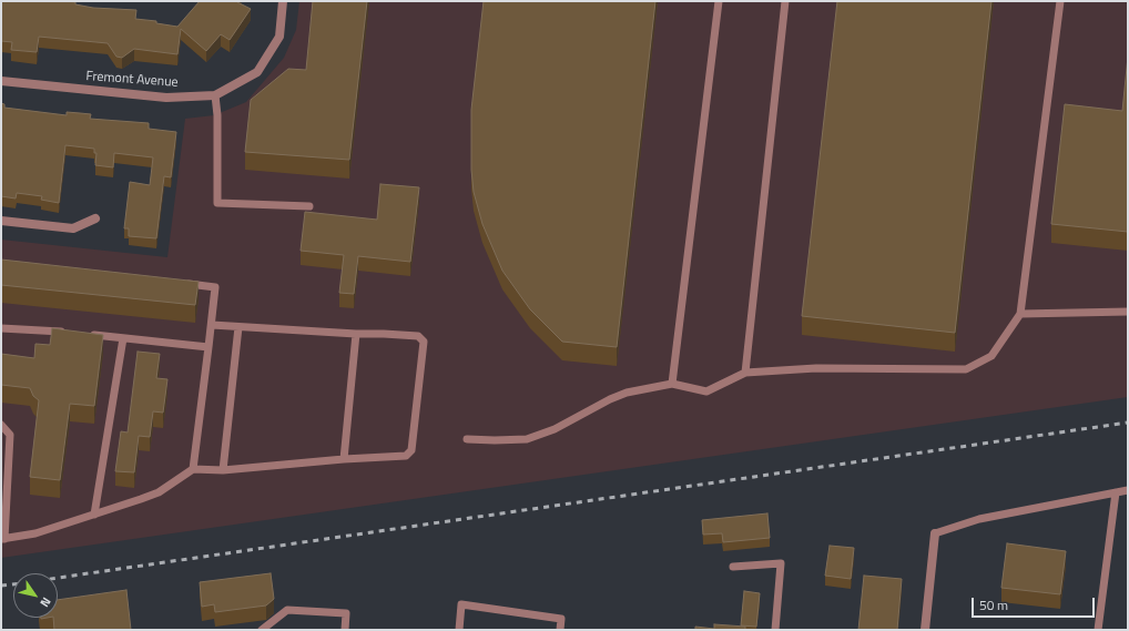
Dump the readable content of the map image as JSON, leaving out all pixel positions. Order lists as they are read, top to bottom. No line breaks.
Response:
{"streets":{"street":["Fremont Avenue"]},"scale_bar":"50 m","north":"bottom right"}
